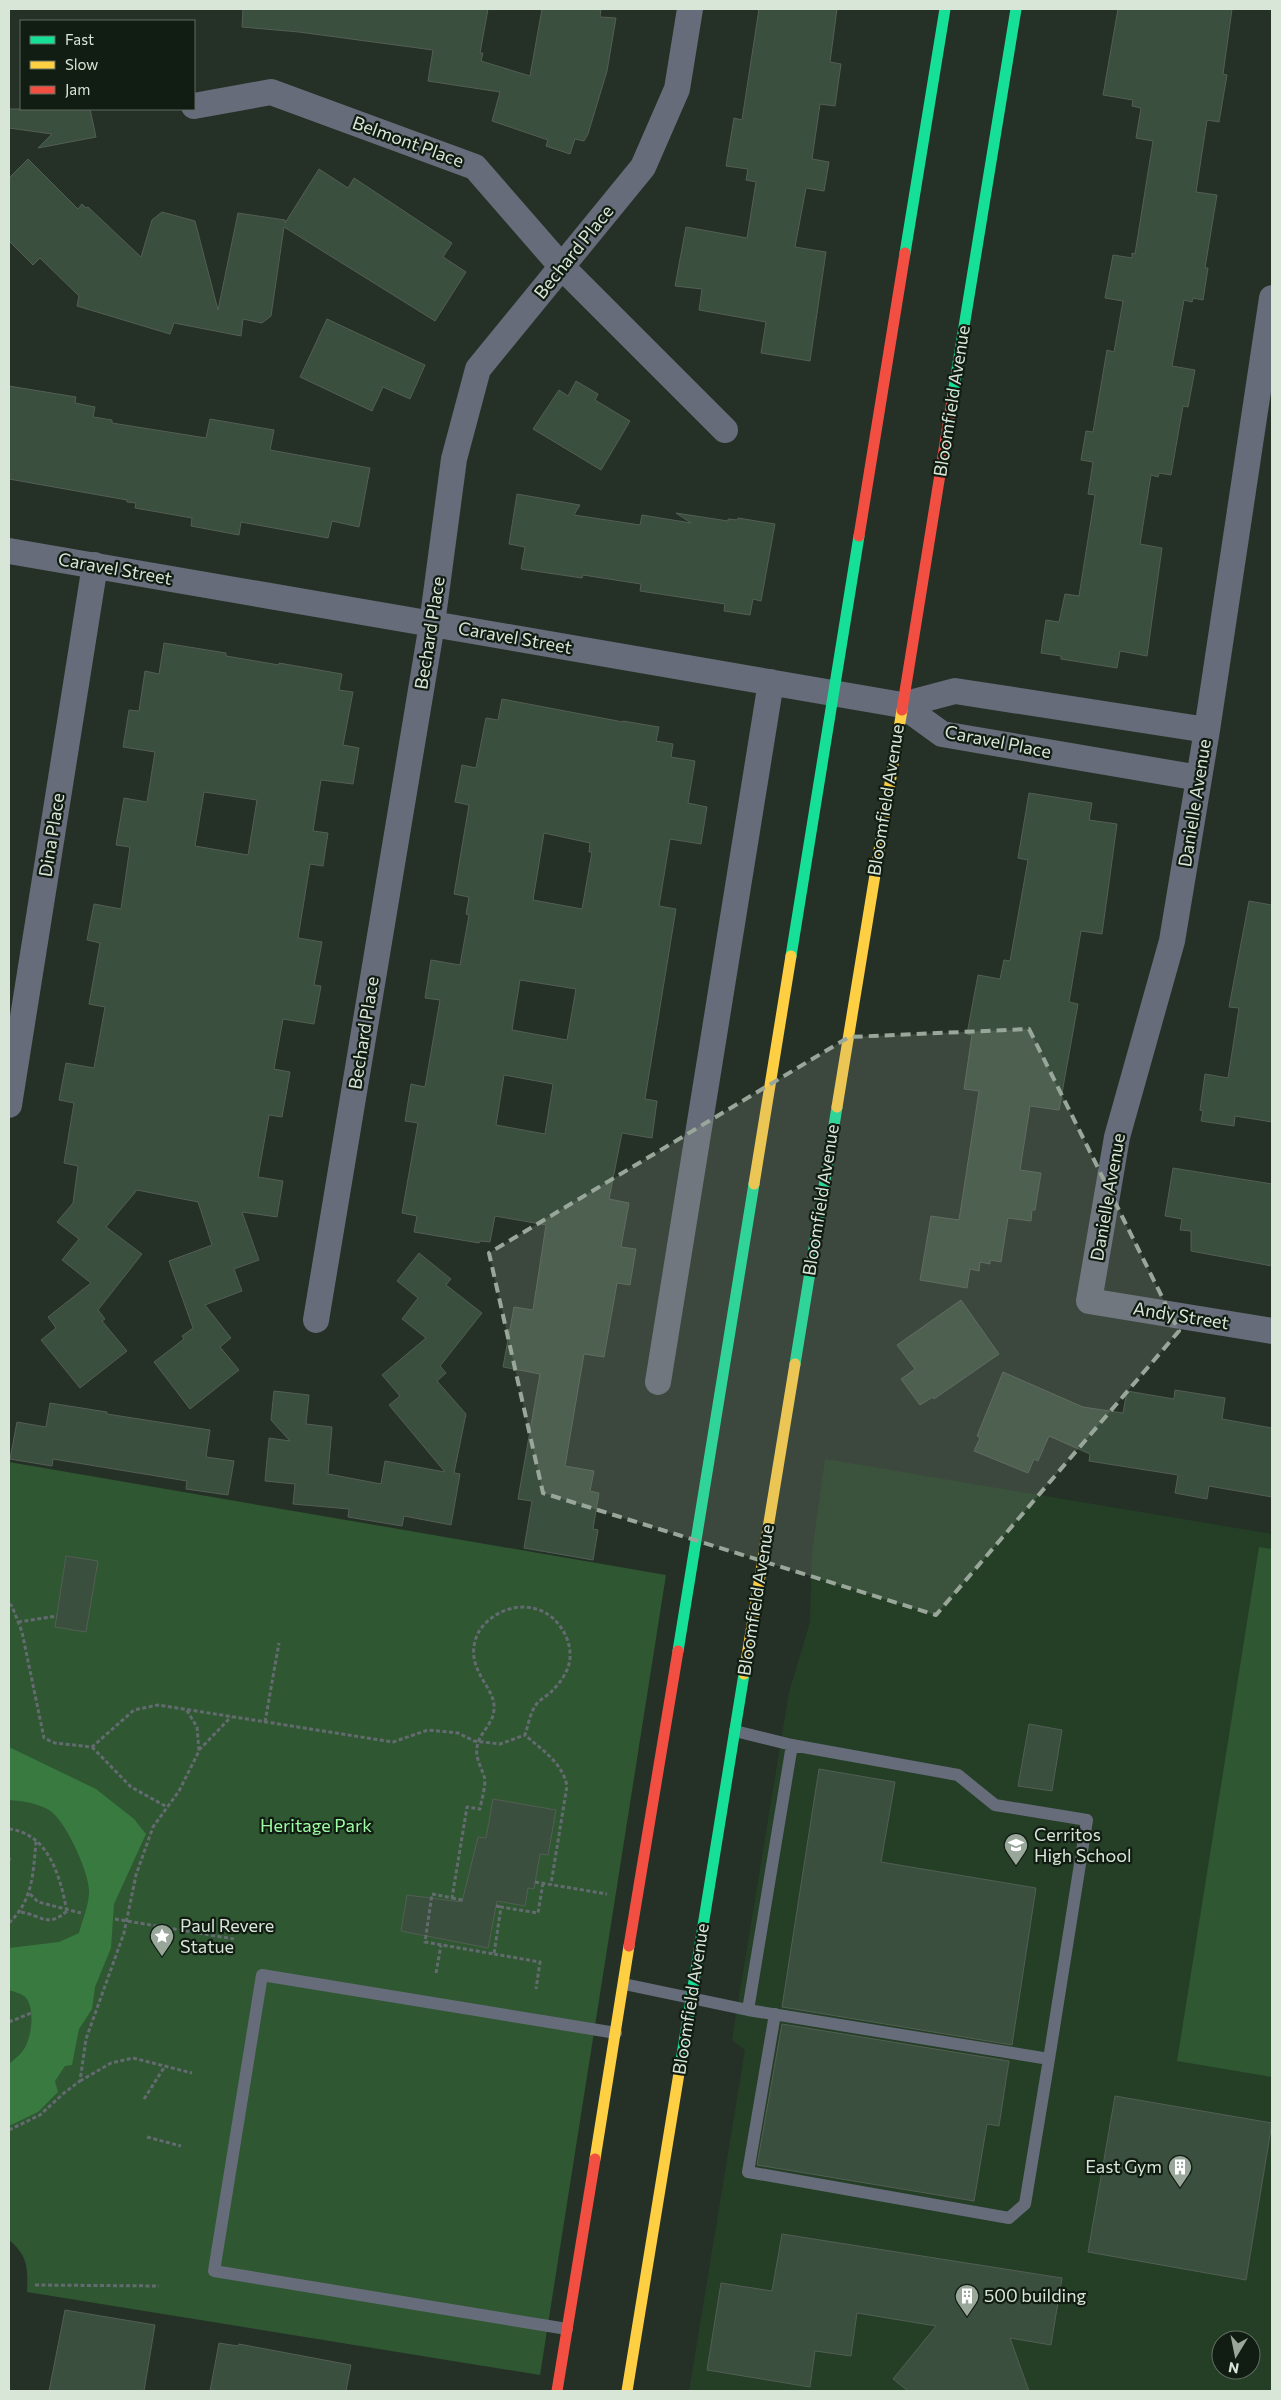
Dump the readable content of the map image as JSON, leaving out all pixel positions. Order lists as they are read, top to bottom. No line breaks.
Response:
{"streets":{"street":["Belmont Place","Bechard Place","Bloomfield Avenue","Caravel Street","Caravel Place","Danielle Avenue","Dina Place","Andy Street"]},"crossings":[["Belmont Place","Bechard Place"],["Bechard Place","Caravel Street"],["Bloomfield Avenue","Caravel Street"],["Bloomfield Avenue","Caravel Place"],["Caravel Street","Caravel Place"],["Caravel Street","Dina Place"],["Caravel Place","Danielle Avenue"],["Danielle Avenue","Andy Street"]],"parks":["Heritage Park"],"places":{"school or university":["Cerritos High School"],"place":["Paul Revere Statue"],"building":["East Gym","500 building"]},"legend":["Fast","Slow","Jam"],"north":"bottom"}
